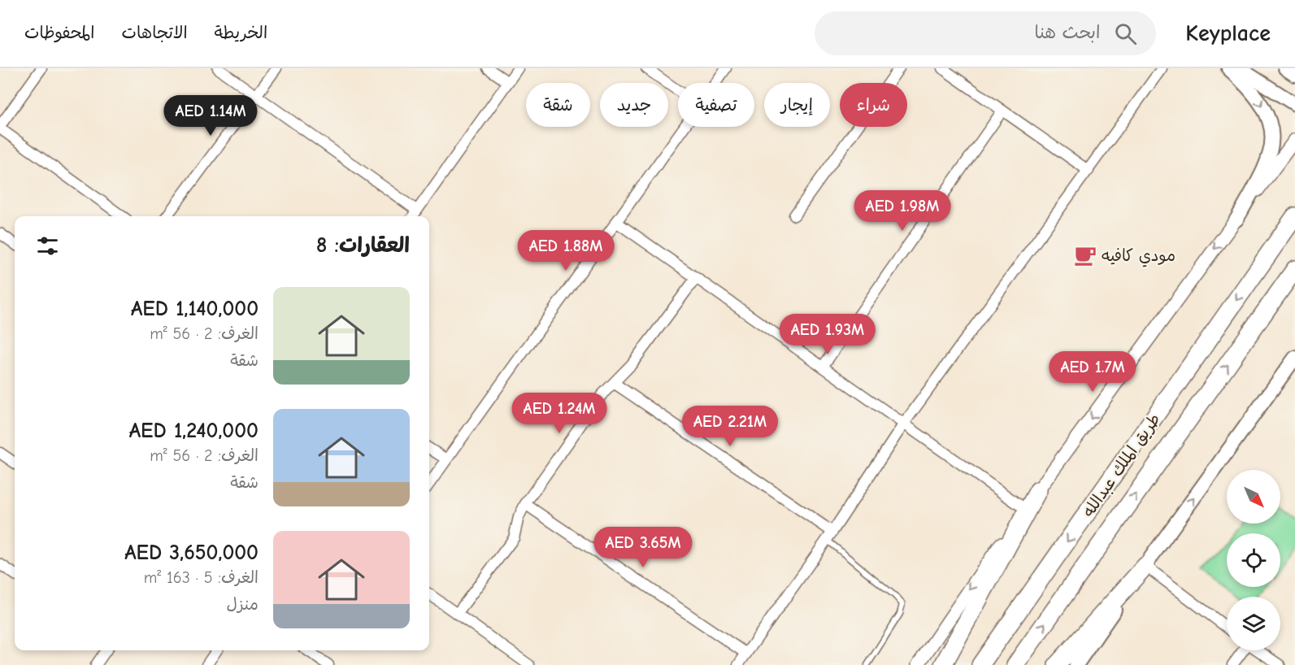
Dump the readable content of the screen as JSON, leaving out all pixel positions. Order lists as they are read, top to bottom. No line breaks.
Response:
{"streets":{"highway":["طريق الملك عبدالله"]},"places":{"cafe":["مودي كافيه"]},"north":"bottom right","page":{"header":"Keyplace","search":"ابحث هنا","nav":["الخريطة","الاتجاهات","المحفوظات"],"chip":["شراء","إيجار","تصفية","جديد","شقة"],"price":["AED 1.14M","AED 1.98M","AED 1.88M","AED 1.93M","AED 1.7M","AED 1.24M","AED 2.21M","AED 3.65M"],"heading":"العقارات: 8","list":[{"name":"AED 1,140,000","note":"الغرف: 2 · 56 m² · شقة"},{"name":"AED 1,240,000","note":"الغرف: 2 · 56 m² · شقة"},{"name":"AED 3,650,000","note":"الغرف: 5 · 163 m² · منزل"}]}}
